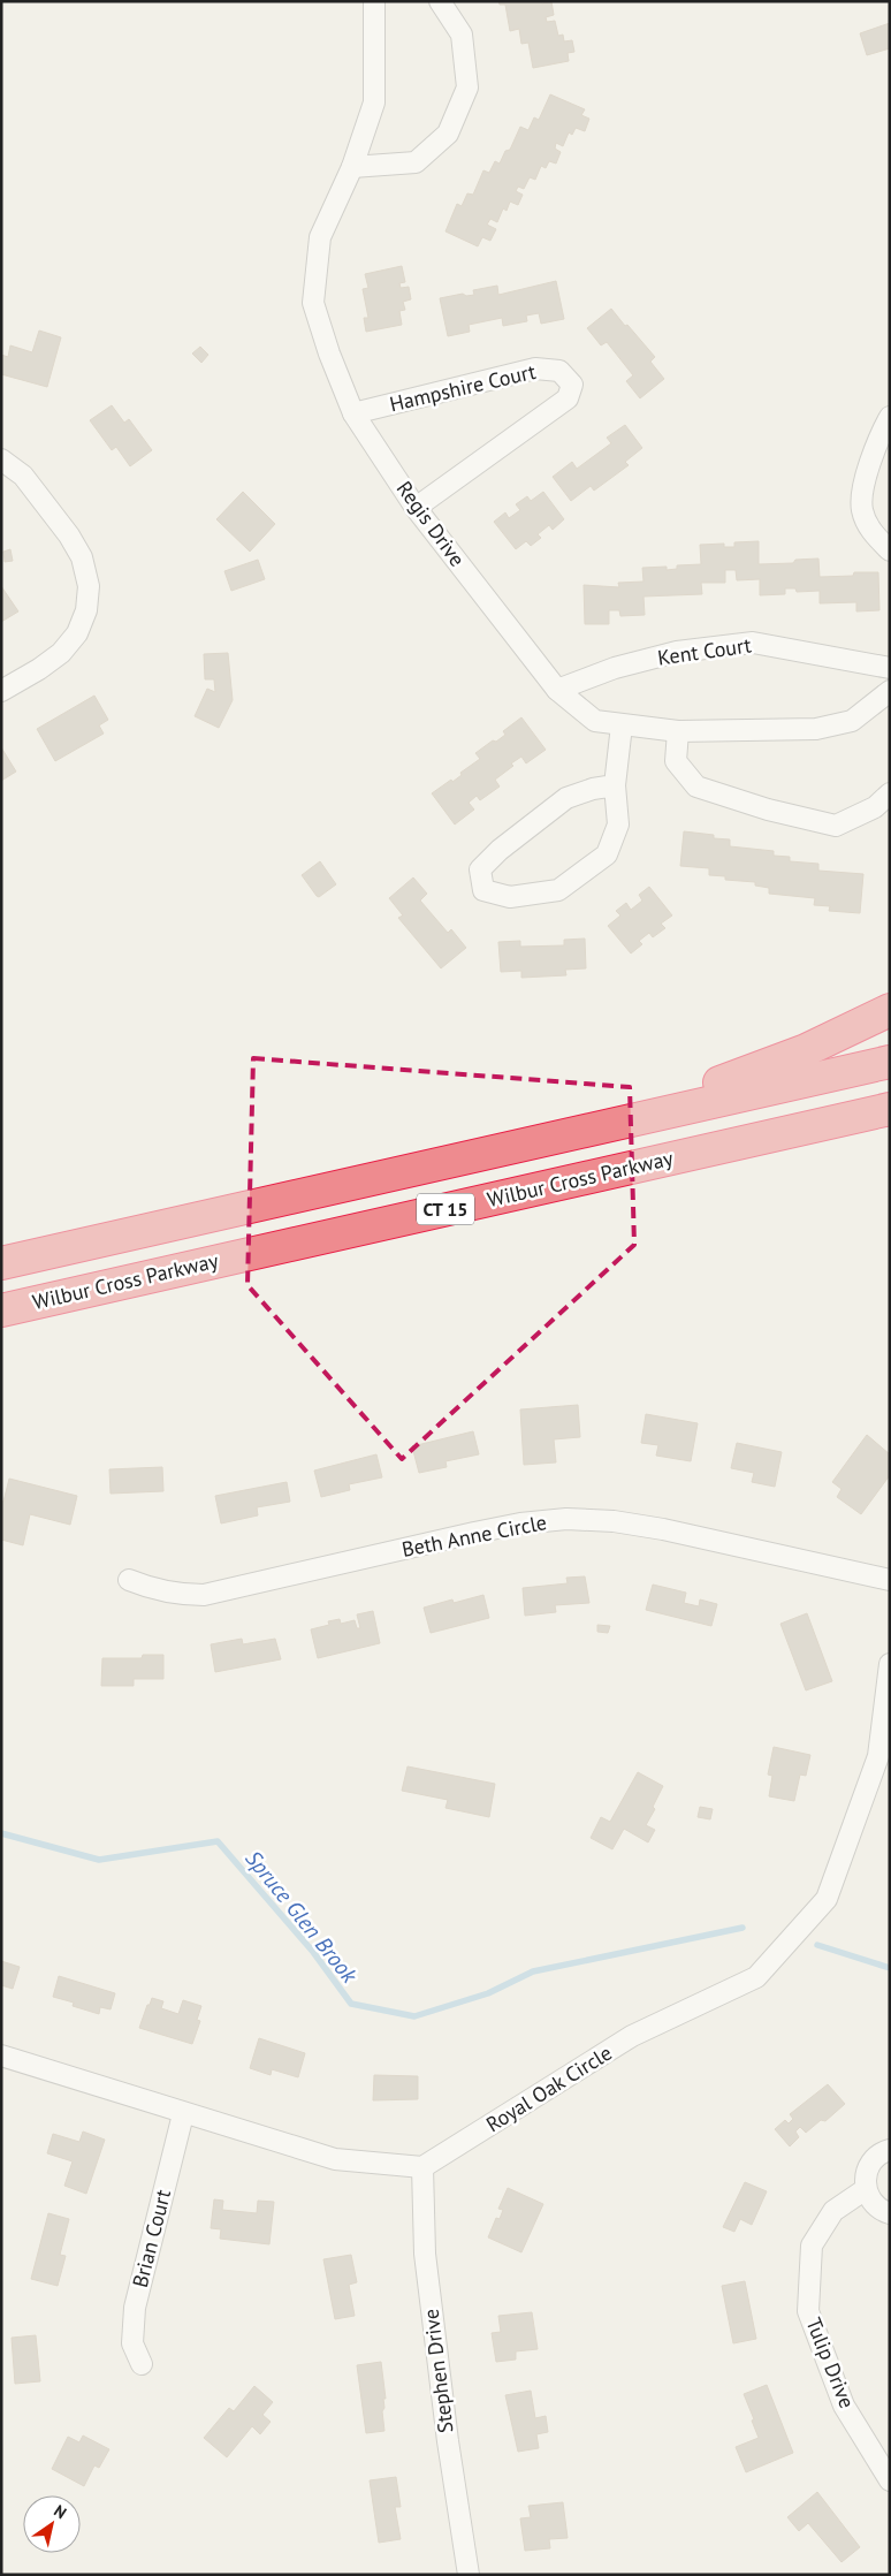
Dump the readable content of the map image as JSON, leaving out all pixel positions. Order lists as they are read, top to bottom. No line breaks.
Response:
{"streets":{"highway":["Wilbur Cross Parkway","CT 15"],"street":["Hampshire Court","Regis Drive","Kent Court","Beth Anne Circle","Royal Oak Circle","Brian Court","Tulip Drive","Stephen Drive"]},"crossings":[["Hampshire Court","Regis Drive"],["Regis Drive","Kent Court"],["Royal Oak Circle","Stephen Drive"]],"water":["Spruce Glen Brook"],"north":"top right"}
